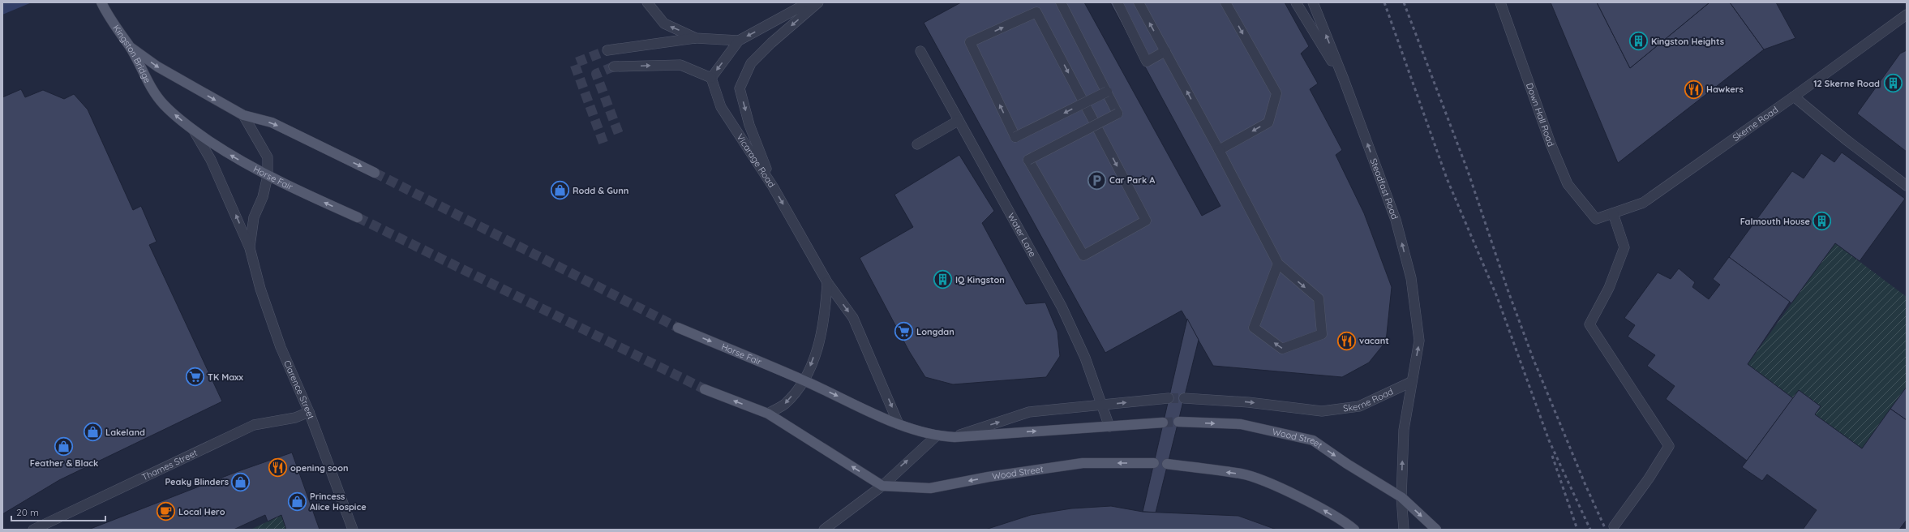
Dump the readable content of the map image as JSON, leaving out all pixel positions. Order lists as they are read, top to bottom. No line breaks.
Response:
{"streets":{"main road":["Kingston Bridge","Horse Fair","Wood Street"],"street":["Down Hall Road","Skerne Road","Vicarage Road","Steadfast Road","Water Lane","Clarence Street","Thames Street"]},"crossings":[["Kingston Bridge","Horse Fair"],["Kingston Bridge","Clarence Street"],["Down Hall Road","Skerne Road"],["Skerne Road","Steadfast Road"],["Vicarage Road","Horse Fair"],["Horse Fair","Clarence Street"],["Clarence Street","Thames Street"]],"one_way":["Skerne Road","Vicarage Road","Steadfast Road"],"places":{"building":["Kingston Heights","12 Skerne Road","Falmouth House","IQ Kingston"],"restaurant":["Hawkers","vacant","opening soon"],"parking":["Car Park A"],"shop":["Rodd & Gunn","Lakeland","Feather & Black","Peaky Blinders","Princess Alice Hospice"],"supermarket":["Longdan","TK Maxx"],"cafe":["Local Hero"]},"scale_bar":"20 m"}
